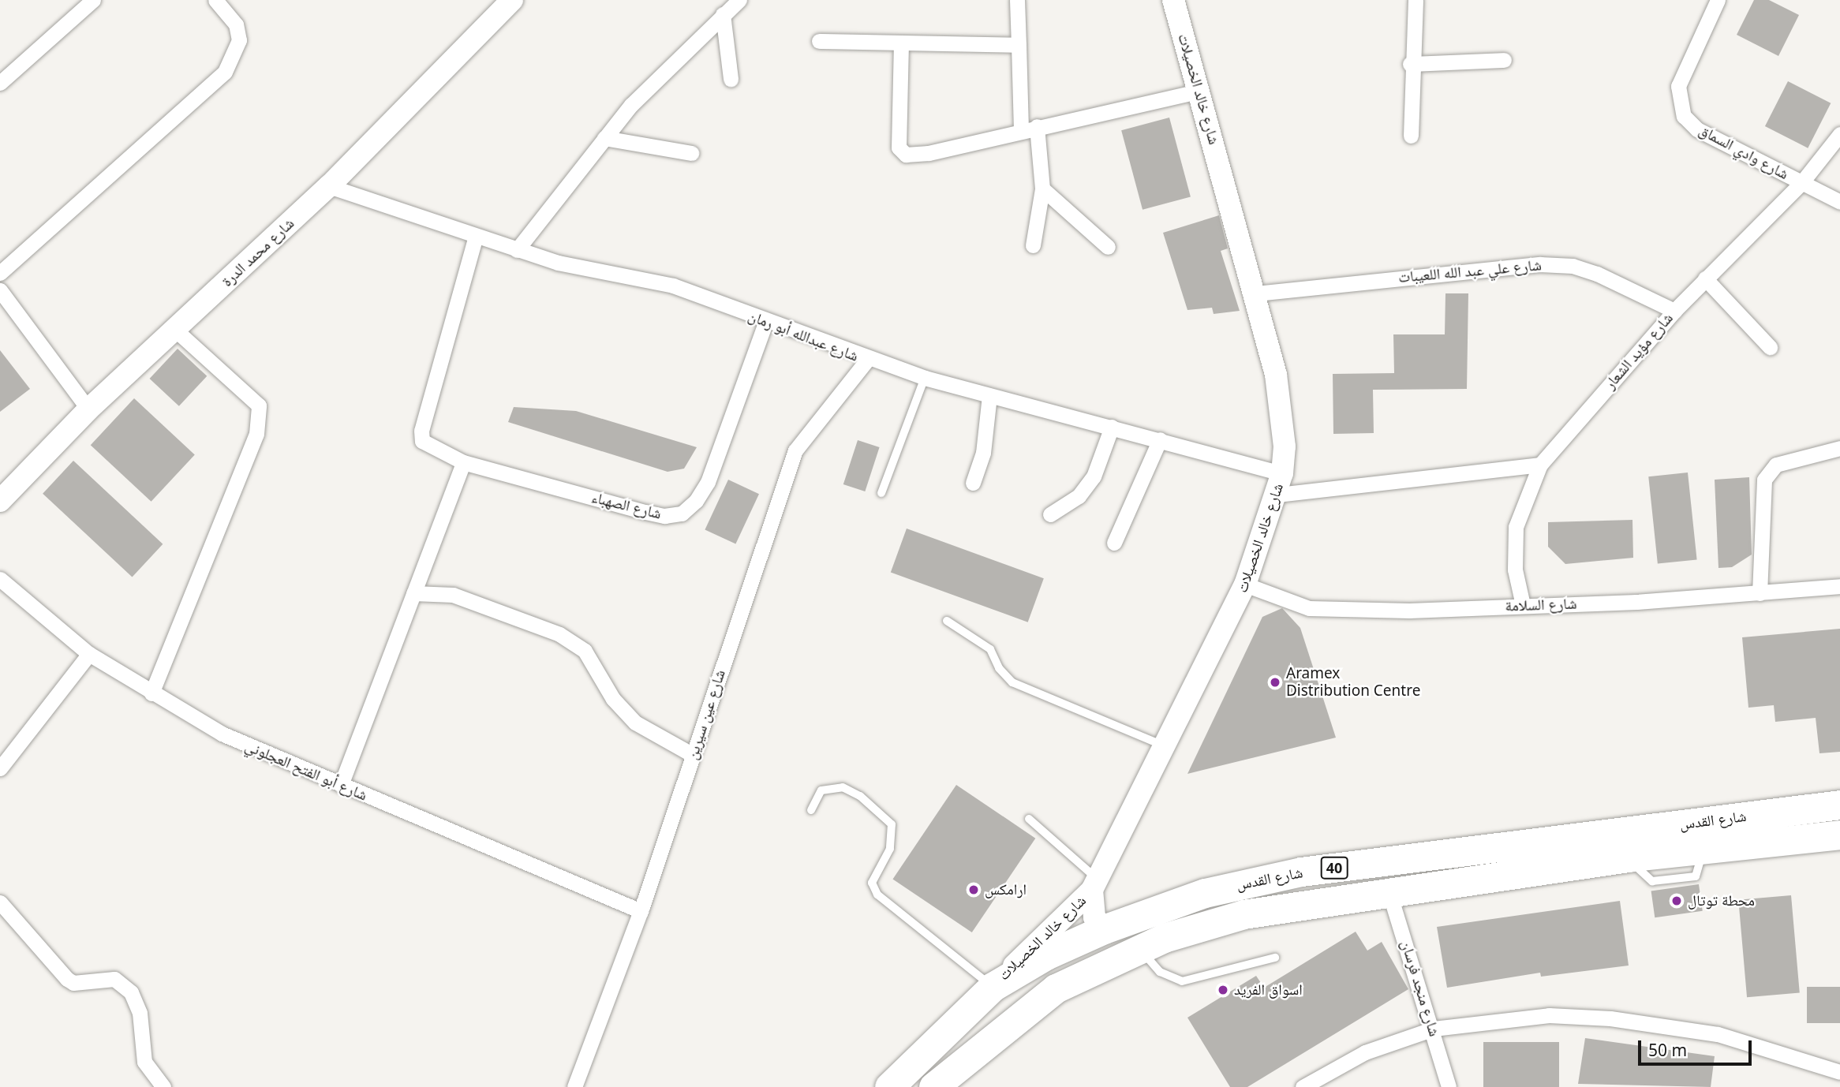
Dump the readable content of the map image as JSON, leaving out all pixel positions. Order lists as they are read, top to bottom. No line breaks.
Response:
{"streets":{"highway":["شارع القدس","40"],"street":["شارع خالد الخصيلات","شارع وادي السماق","شارع محمد الدرة","شارع علي عبد الله اللعيبات","شارع عبدالله أبو رمان","شارع مؤيد الشعار","شارع الصهباء","شارع السلامة","شارع عين سيرين","شارع أبو الفتح العجلوني","شارع منجد فرسان"]},"crossings":[["شارع خالد الخصيلات","شارع علي عبد الله اللعيبات"],["شارع خالد الخصيلات","شارع عبدالله أبو رمان"],["شارع خالد الخصيلات","شارع السلامة"],["شارع خالد الخصيلات","شارع القدس"],["شارع وادي السماق","شارع مؤيد الشعار"],["شارع محمد الدرة","شارع عبدالله أبو رمان"],["شارع علي عبد الله اللعيبات","شارع مؤيد الشعار"],["شارع عبدالله أبو رمان","شارع الصهباء"],["شارع عبدالله أبو رمان","شارع عين سيرين"],["شارع مؤيد الشعار","شارع السلامة"],["شارع عين سيرين","شارع أبو الفتح العجلوني"],["شارع القدس","شارع منجد فرسان"]],"places":["Aramex Distribution Centre","ارامكس","محطة توتال","اسواق الفريد"],"scale_bar":"50 m"}
